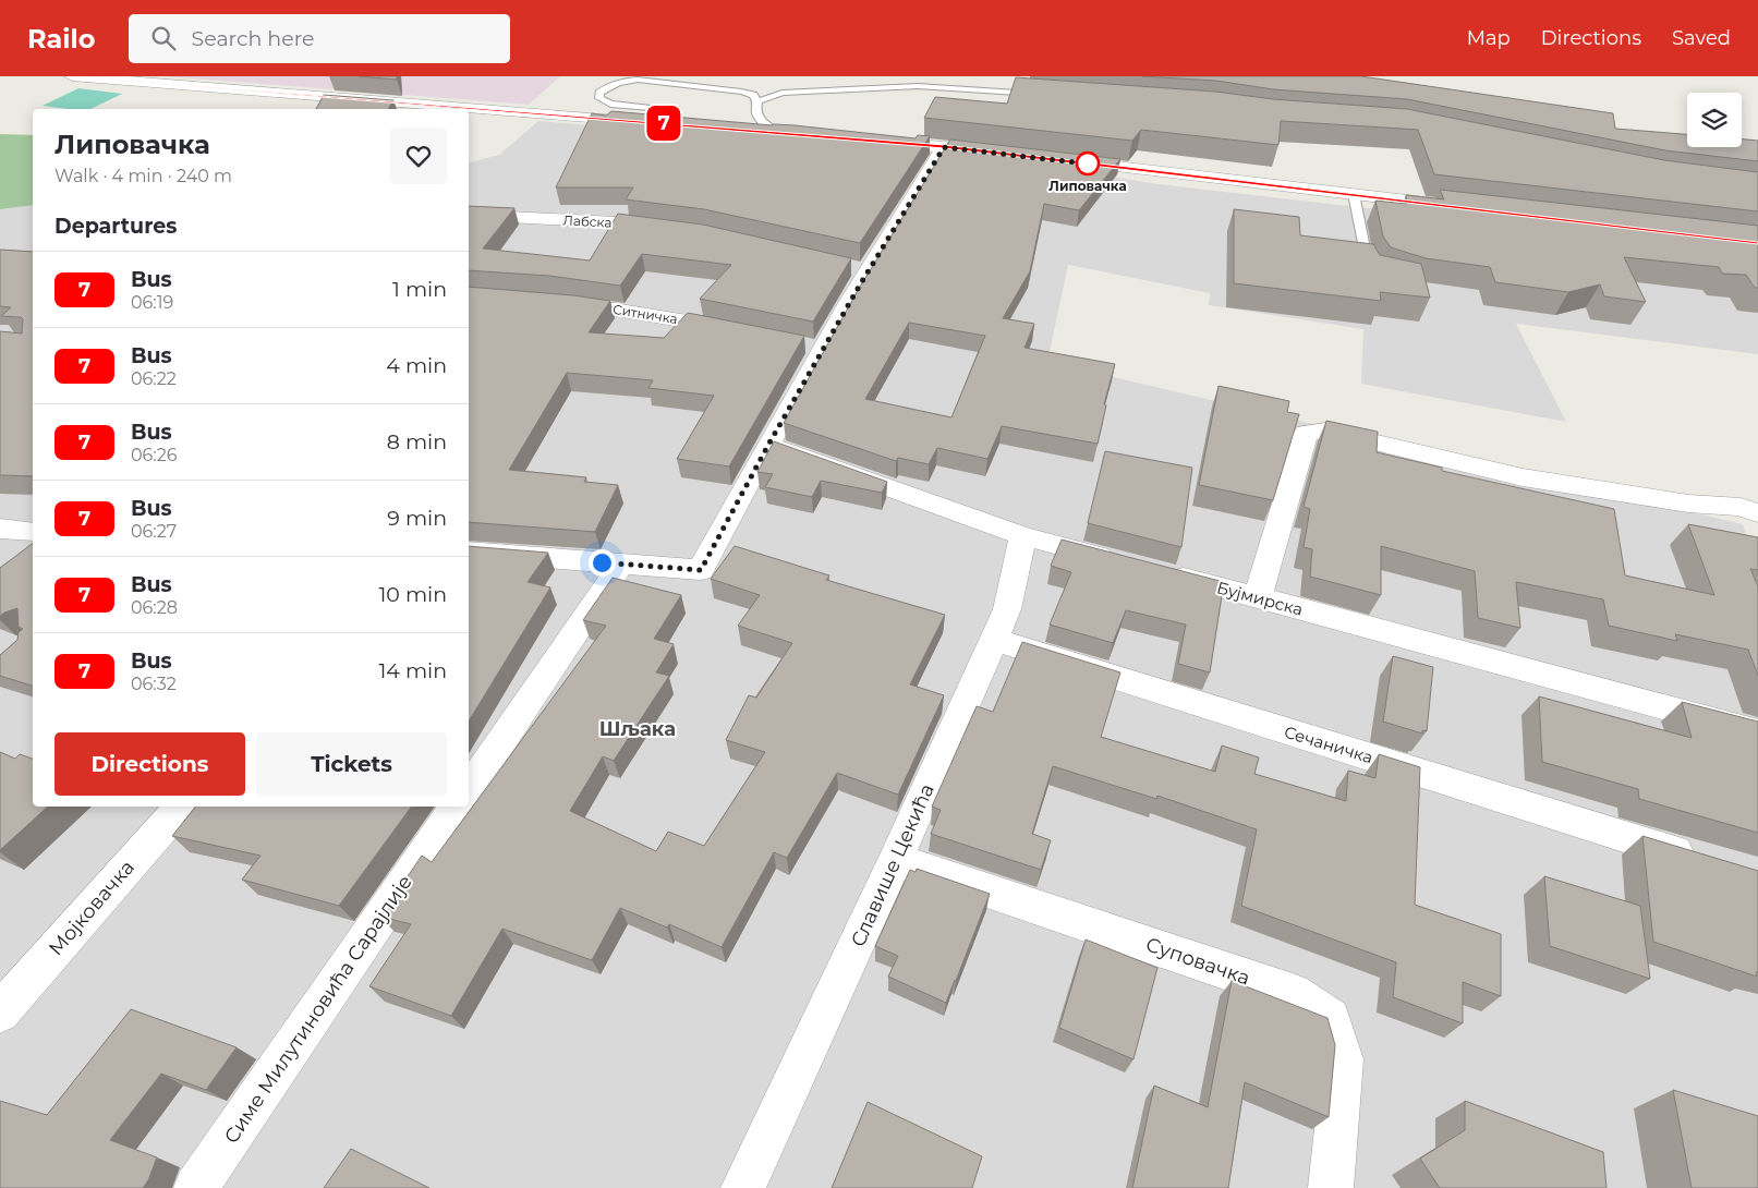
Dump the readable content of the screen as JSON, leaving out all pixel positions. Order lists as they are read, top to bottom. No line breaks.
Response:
{"streets":{"street":["Лабска","Ситничка","Бујмирска","Сечаничка","Славише Цекића","Мојковачка","Суповачка","Симе Милутиновића Сарајлије"]},"crossings":[["Сечаничка","Славише Цекића"],["Славише Цекића","Суповачка"]],"districts":["Шљака"],"places":["Липовачка"],"lines":["bus line 7"],"page":{"header":"Railo","search":"Search here","nav":["Map","Directions","Saved"],"on_map":"7","heading":[["Липовачка","Walk · 4 min · 240 m"],"Departures"],"list":[{"mark":"7","name":"Bus","note":"06:19","value":"1 min"},{"mark":"7","name":"Bus","note":"06:22","value":"4 min"},{"mark":"7","name":"Bus","note":"06:26","value":"8 min"},{"mark":"7","name":"Bus","note":"06:27","value":"9 min"},{"mark":"7","name":"Bus","note":"06:28","value":"10 min"},{"mark":"7","name":"Bus","note":"06:32","value":"14 min"}],"buttons":["Directions","Tickets"]}}
